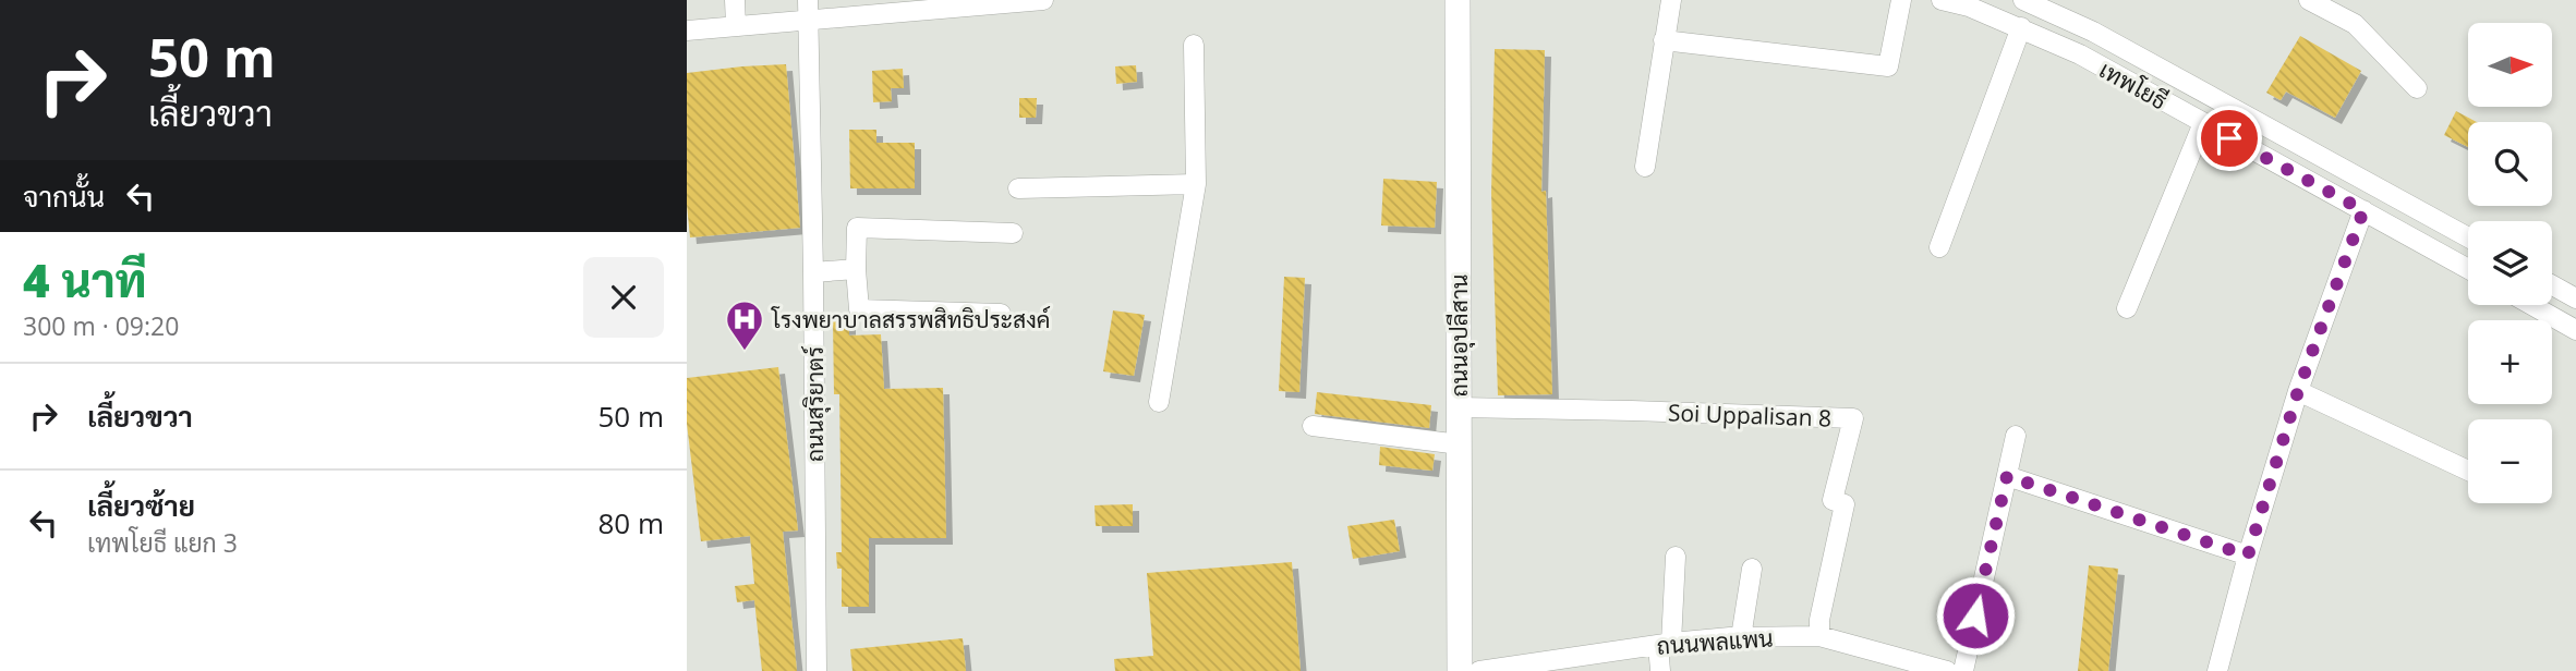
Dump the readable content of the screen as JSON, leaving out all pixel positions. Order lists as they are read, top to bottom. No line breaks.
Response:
{"streets":{"main road":["ถนนอุปลีสาน"],"street":["เทพโยธี","ถนนสุริยาตร์","Soi Uppalisan 8","ถนนพลแพน"]},"crossings":[["ถนนอุปลีสาน","Soi Uppalisan 8"],["Soi Uppalisan 8","ถนนพลแพน"]],"places":{"hospital":["โรงพยาบาลสรรพสิทธิประสงค์"]},"north":"right","page":{"turn":["50 m","เลี้ยวขวา"],"map_buttons":["+","−"],"then":"จากนั้น","heading":["4 นาที","300 m · 09:20"],"list":[{"name":"เลี้ยวขวา","value":"50 m"},{"name":"เลี้ยวซ้าย","note":"เทพโยธี แยก 3","value":"80 m"}]}}
